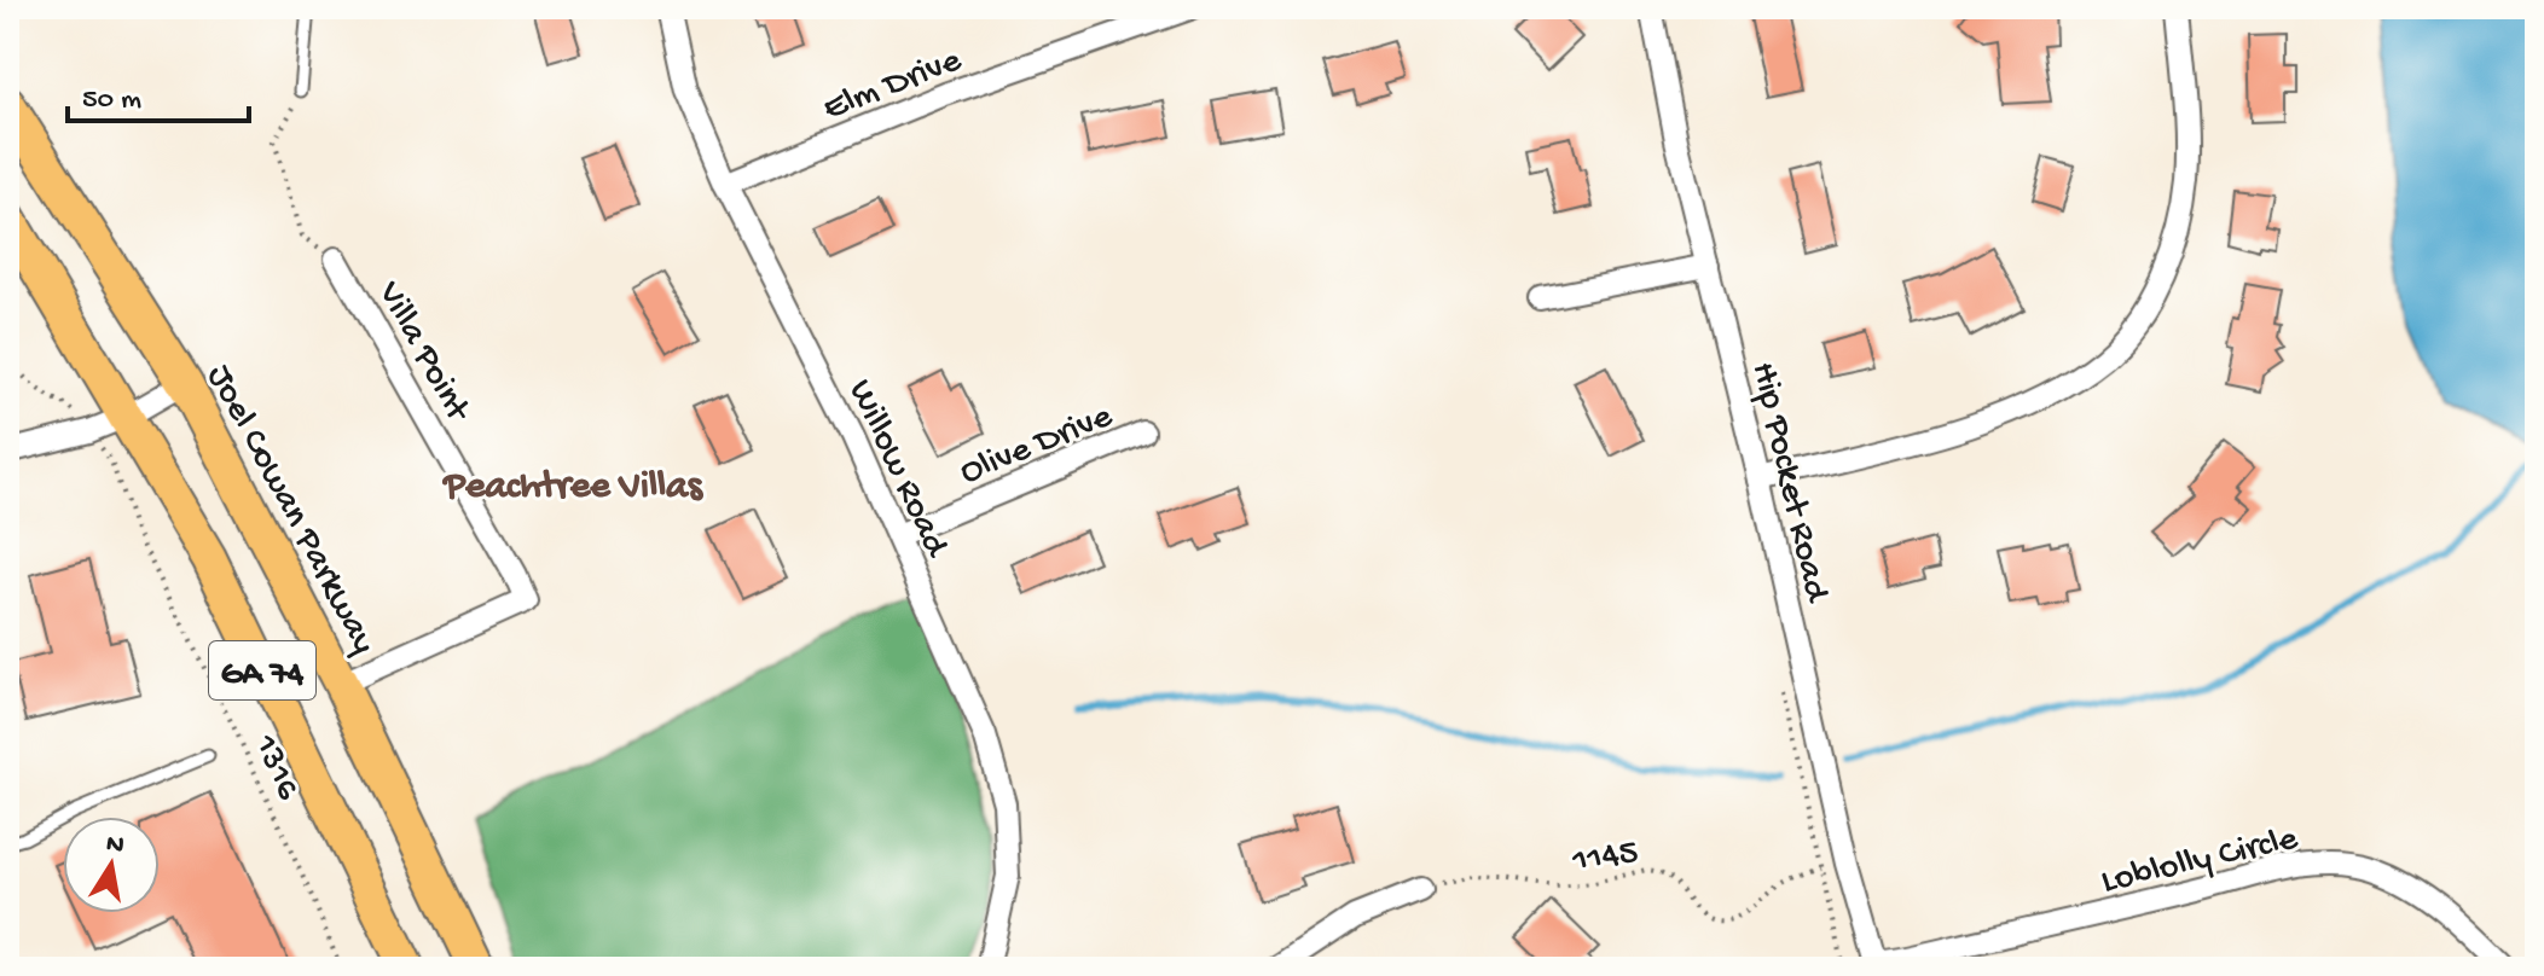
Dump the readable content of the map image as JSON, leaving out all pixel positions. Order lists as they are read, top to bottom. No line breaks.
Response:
{"streets":{"main road":["Joel Cowan Parkway","GA 74"],"street":["Elm Drive","Villa Point","Olive Drive","Willow Road","Hip Pocket Road","Loblolly Circle"],"path":["1316","1145"]},"crossings":[["Elm Drive","Willow Road"],["Villa Point","Joel Cowan Parkway"],["Olive Drive","Willow Road"],["Hip Pocket Road","Loblolly Circle"]],"districts":["Peachtree Villas"],"scale_bar":"50 m","north":"top"}
